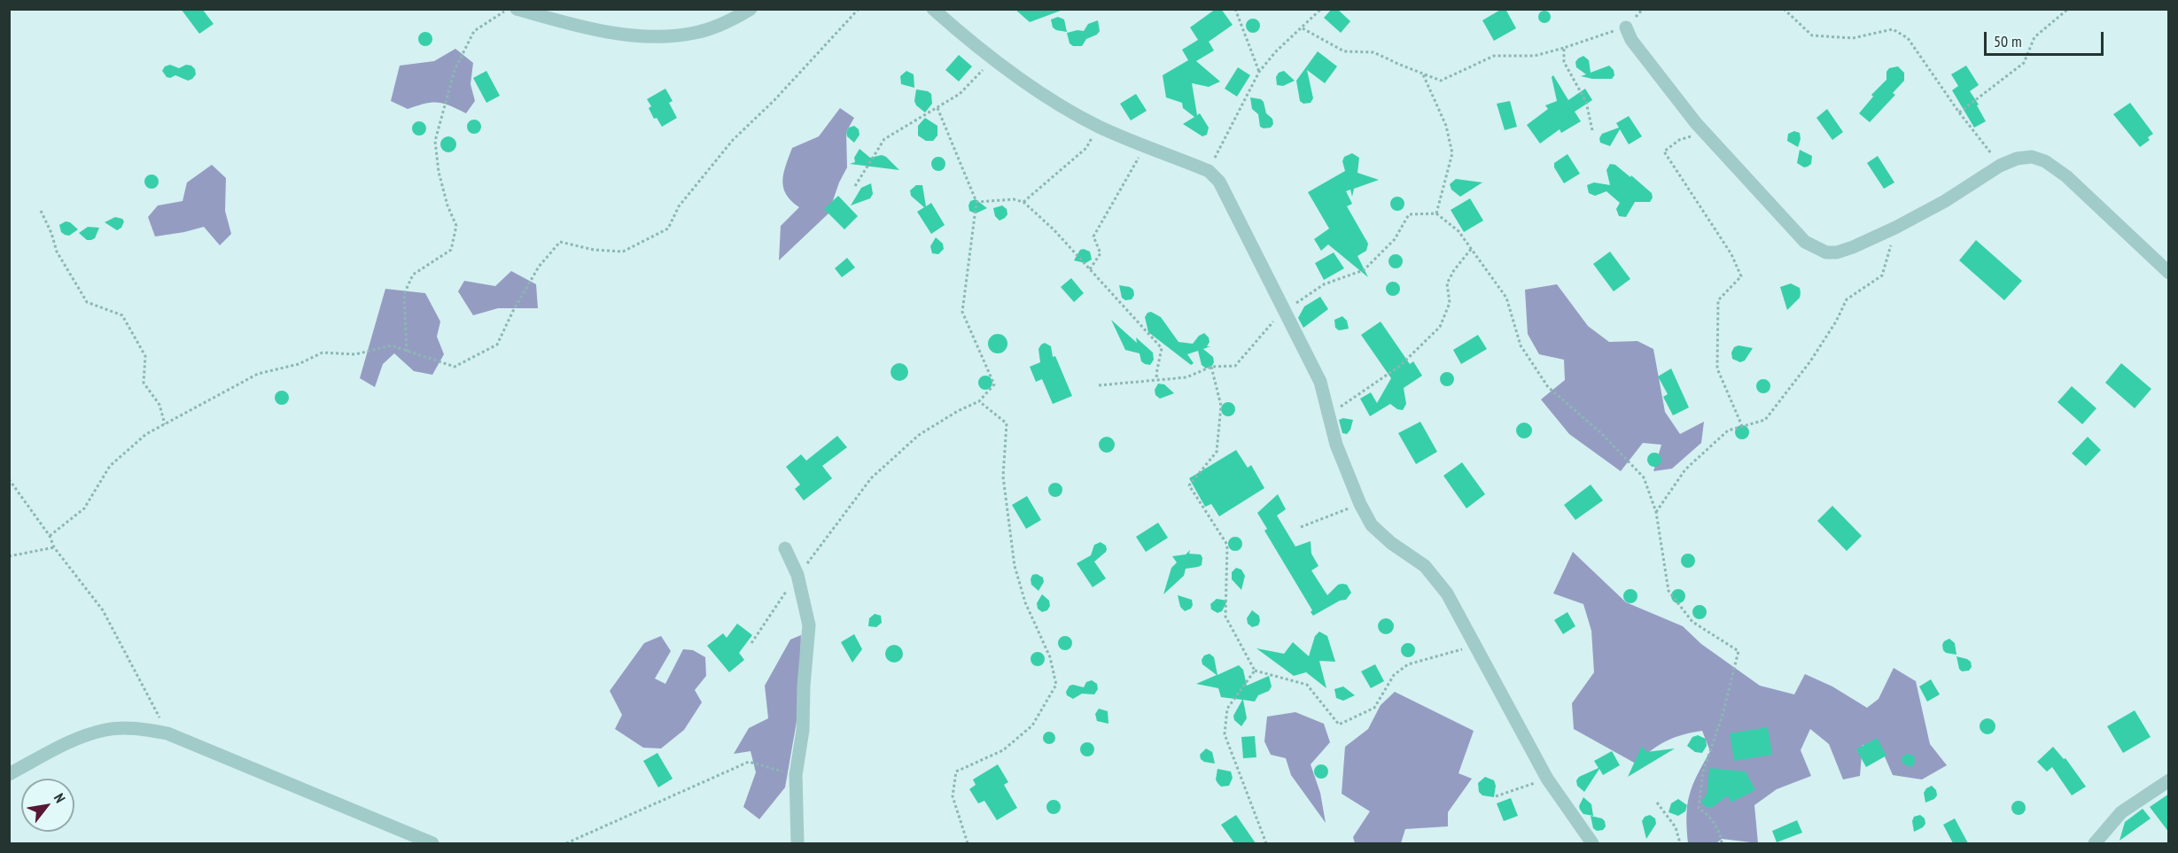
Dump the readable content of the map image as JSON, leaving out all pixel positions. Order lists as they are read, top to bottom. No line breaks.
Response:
{"scale_bar":"50 m","north":"top right"}
